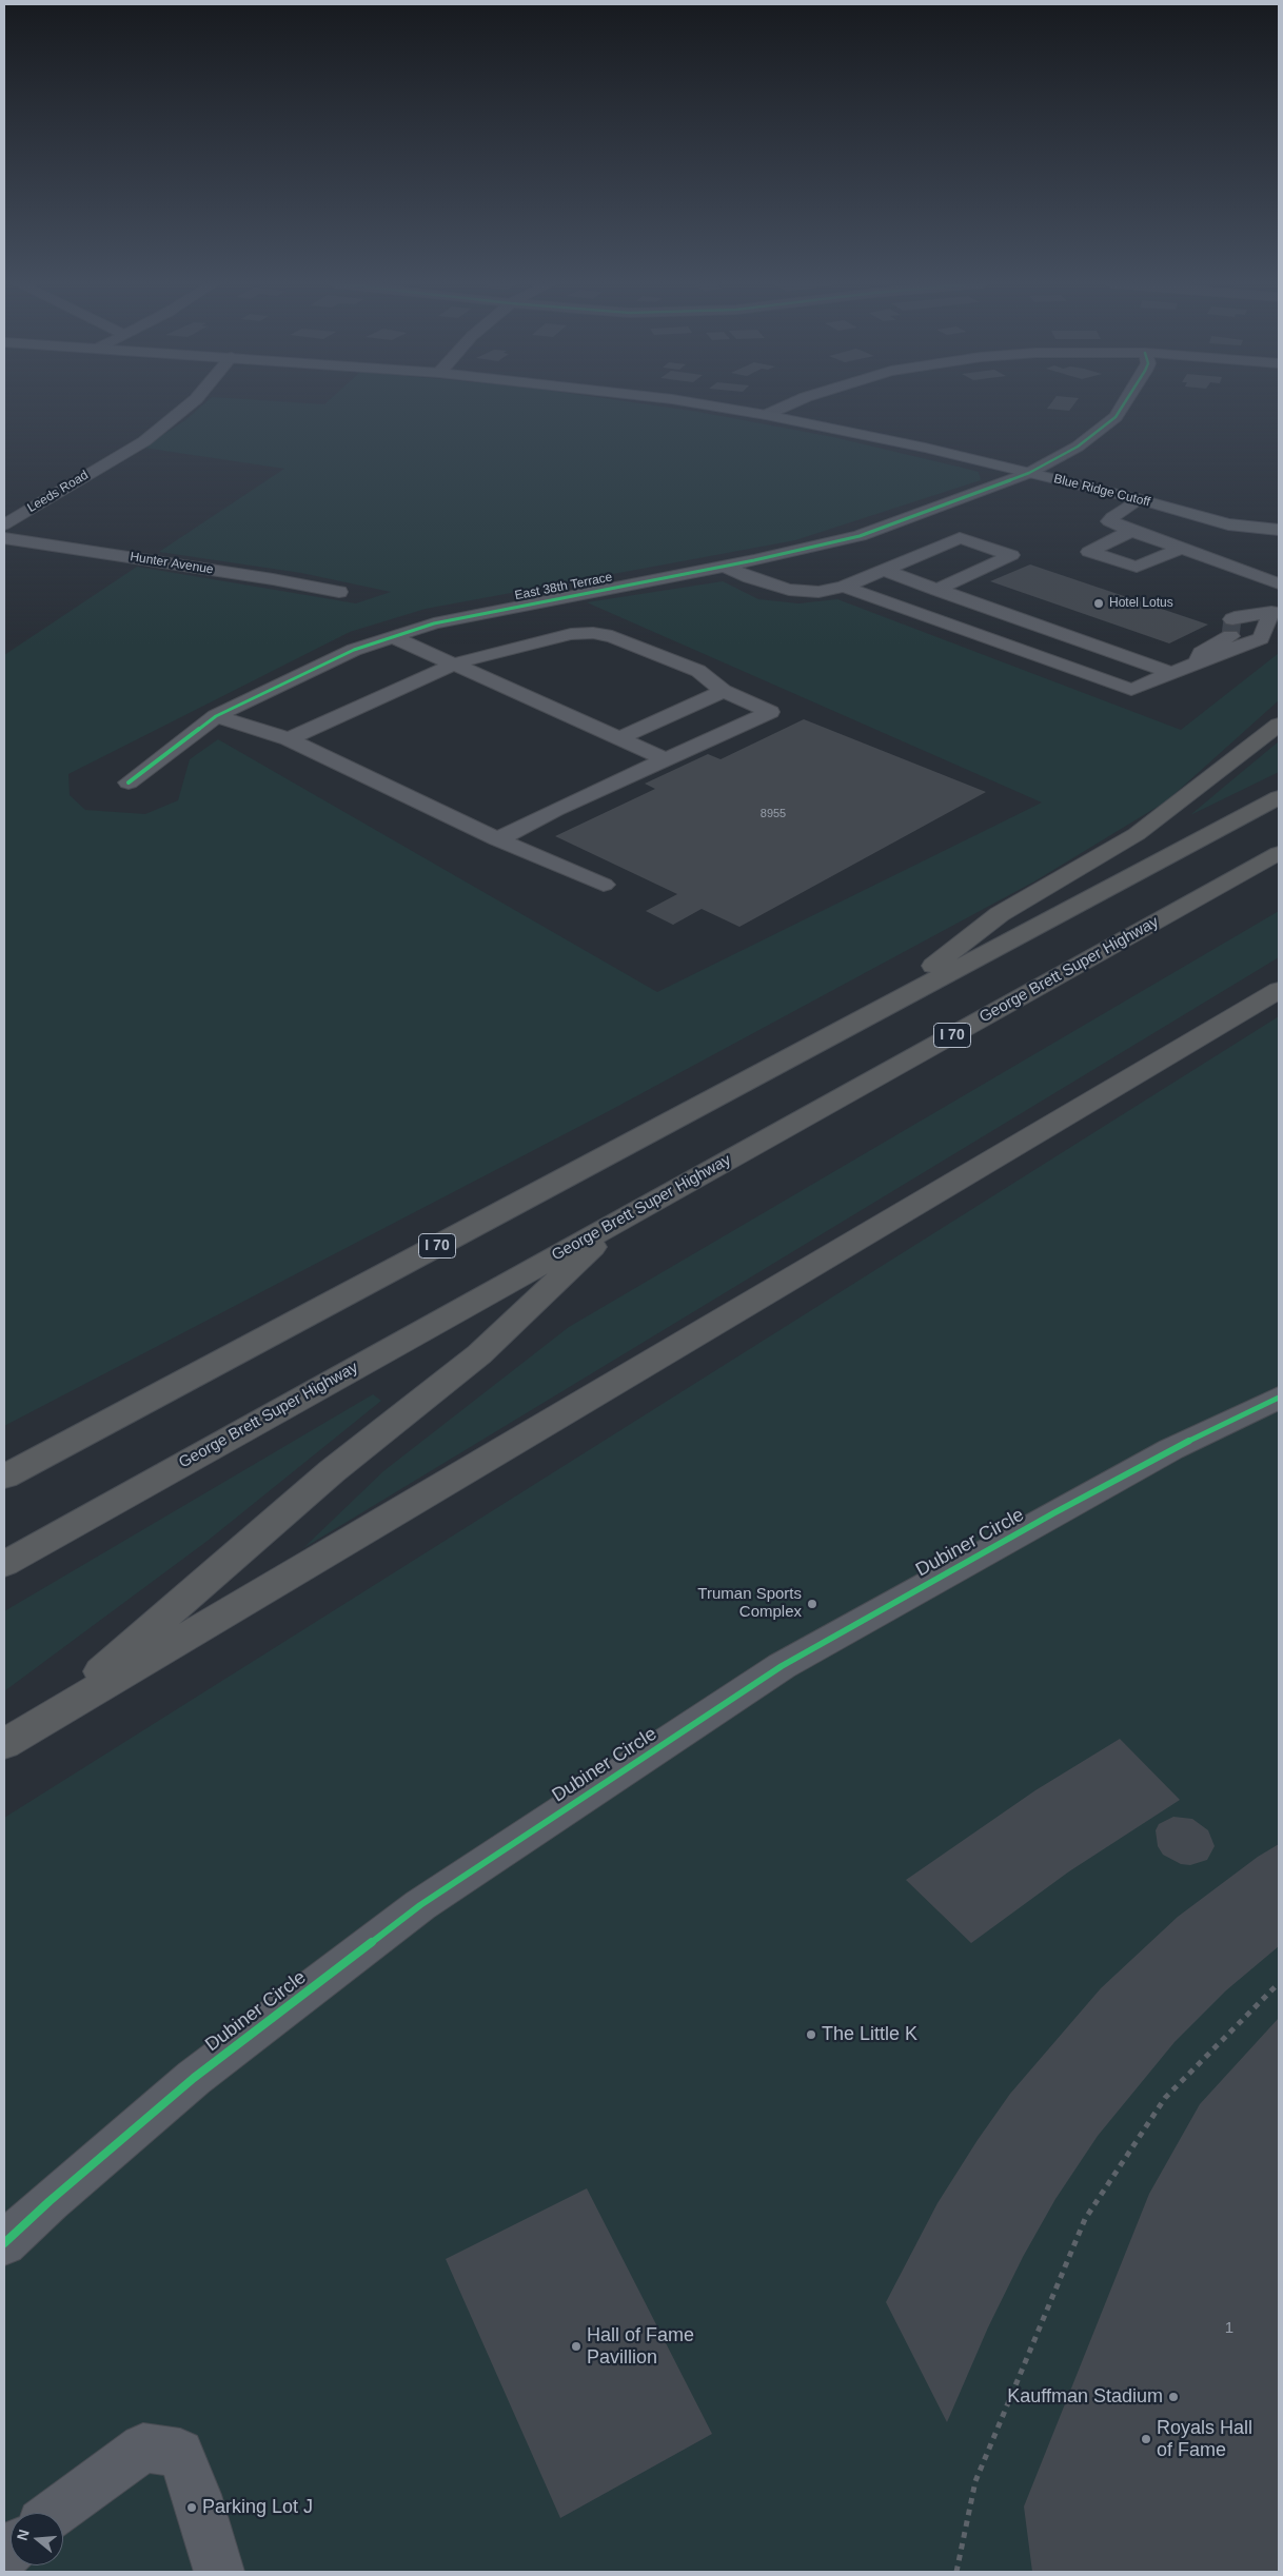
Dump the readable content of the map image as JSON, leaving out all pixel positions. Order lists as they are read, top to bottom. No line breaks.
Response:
{"streets":{"highway":["George Brett Super Highway","I 70"],"main road":["Blue Ridge Cutoff"],"street":["Leeds Road","Hunter Avenue","East 38th Terrace","Dubiner Circle"]},"crossings":[["Blue Ridge Cutoff","East 38th Terrace"]],"places":["Hotel Lotus","Truman Sports Complex","The Little K","Hall of Fame Pavillion","Kauffman Stadium","Royals Hall of Fame","Parking Lot J"],"house_numbers":["8955","1"],"north":"left"}
